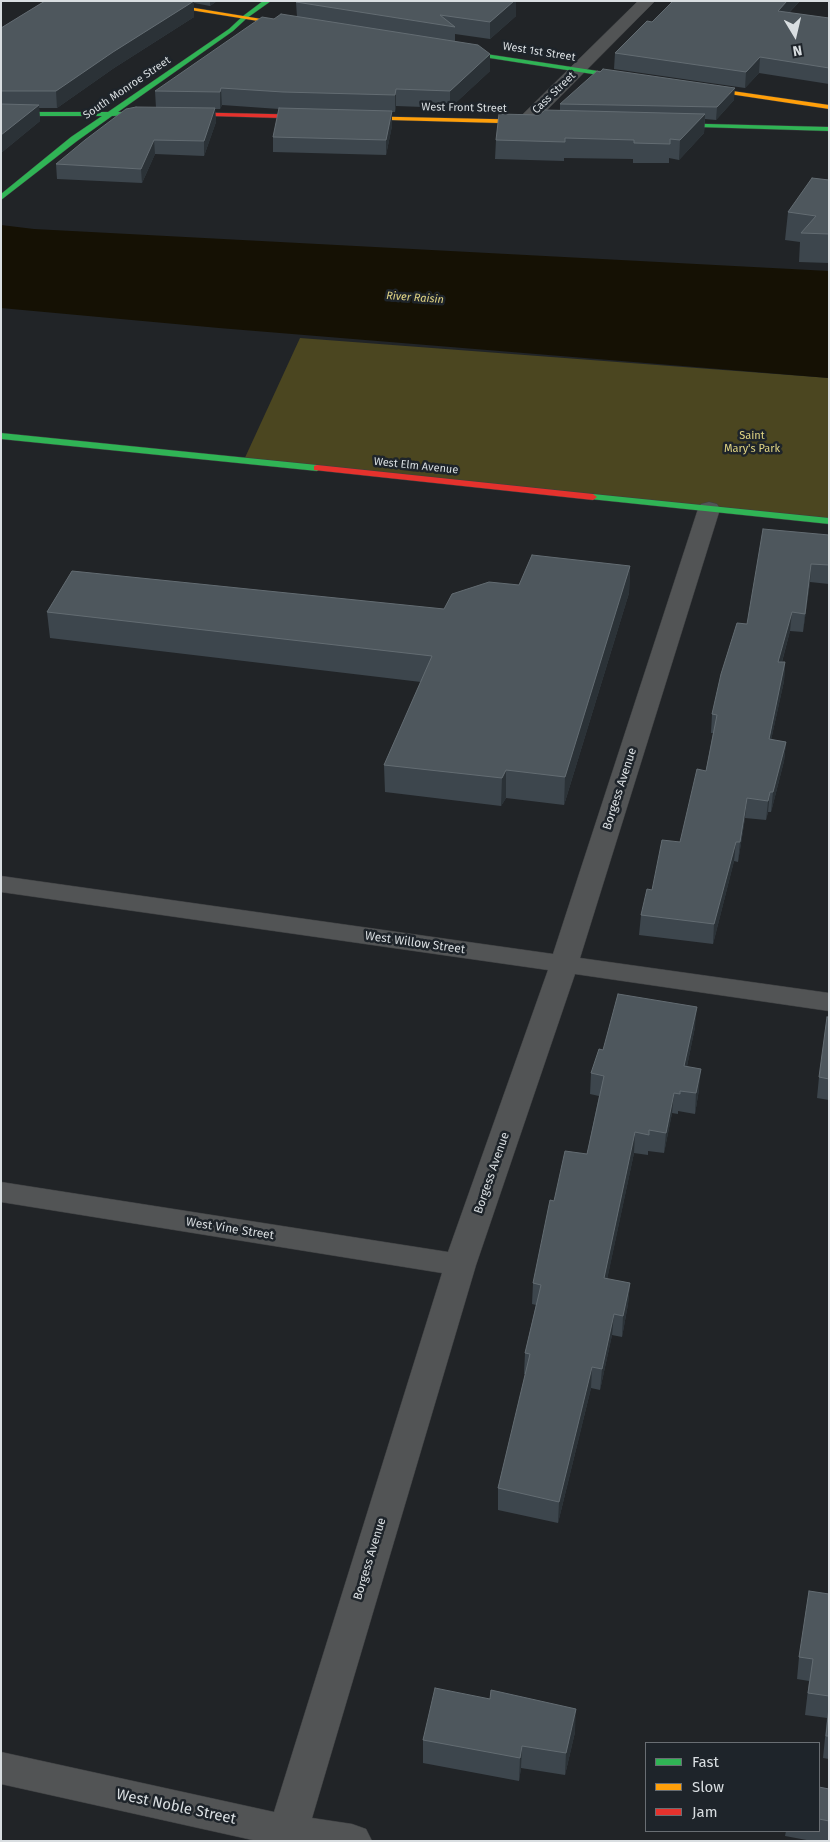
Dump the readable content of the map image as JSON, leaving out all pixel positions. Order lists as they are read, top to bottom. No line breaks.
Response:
{"streets":{"street":["West 1st Street","South Monroe Street","Cass Street","West Front Street","West Elm Avenue","Borgess Avenue","West Willow Street","West Vine Street","West Noble Street"]},"crossings":[["West 1st Street","Cass Street"],["Cass Street","West Front Street"],["West Elm Avenue","Borgess Avenue"],["Borgess Avenue","West Willow Street"],["Borgess Avenue","West Vine Street"],["Borgess Avenue","West Noble Street"]],"water":["River Raisin"],"parks":["Saint Mary's Park"],"legend":["Fast","Slow","Jam"],"north":"bottom"}
